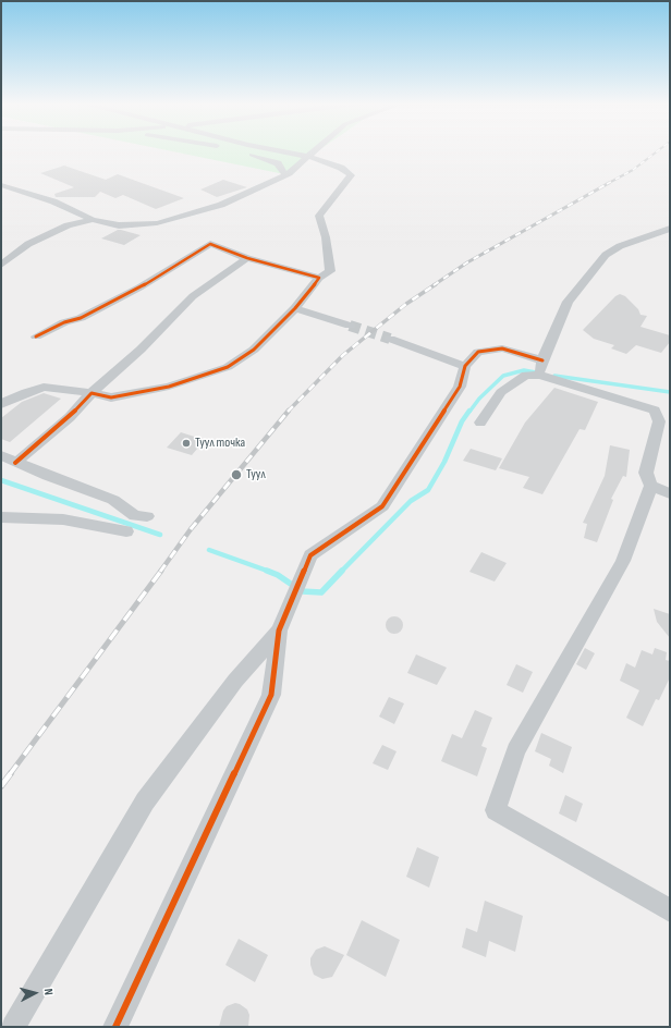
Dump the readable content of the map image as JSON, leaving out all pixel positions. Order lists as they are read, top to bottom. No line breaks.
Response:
{"places":["Туул точка","Туул"],"north":"right"}
